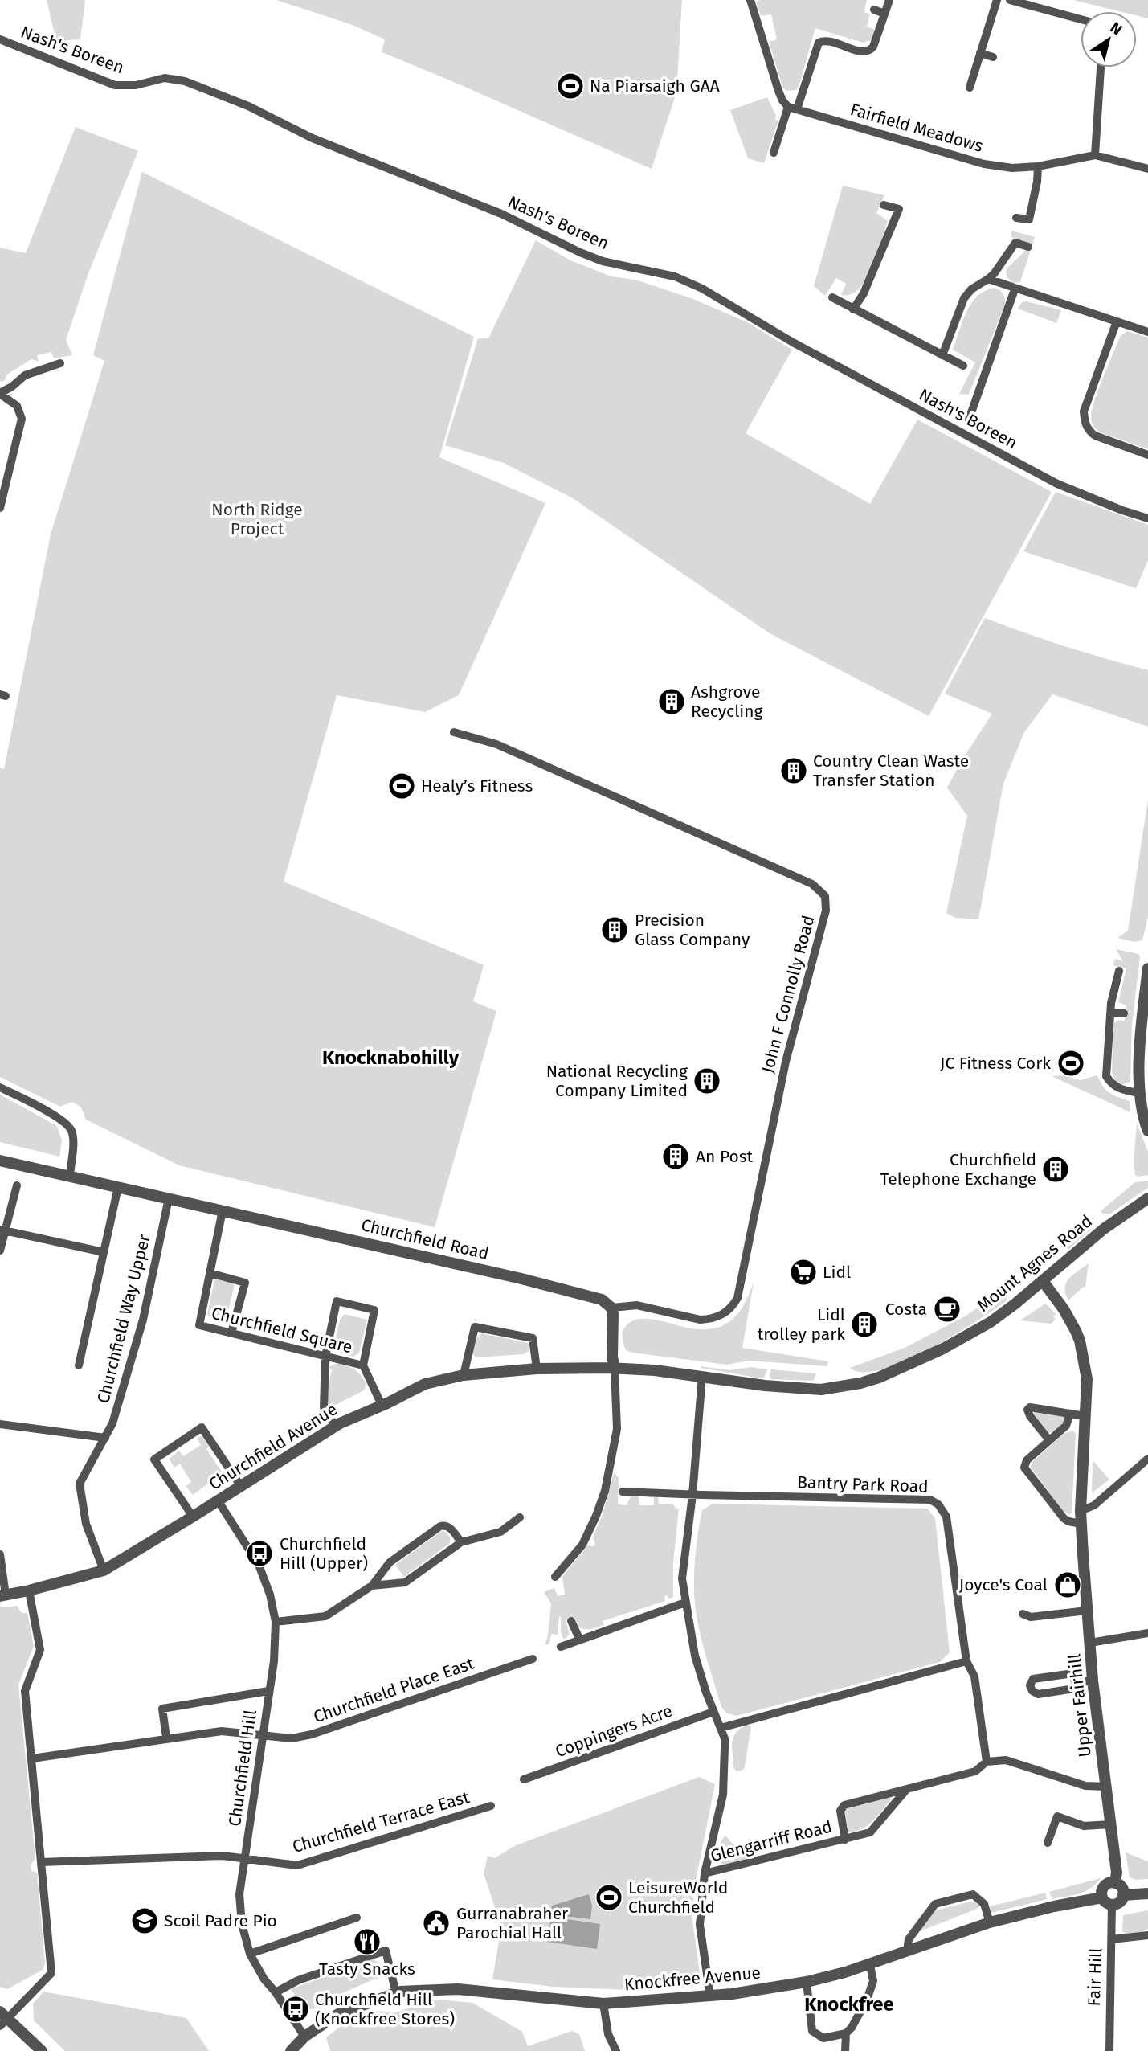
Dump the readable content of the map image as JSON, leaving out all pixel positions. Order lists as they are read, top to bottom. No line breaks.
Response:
{"streets":{"street":["Nash's Boreen","Fairfield Meadows","John F Connolly Road","Churchfield Road","Mount Agnes Road","Churchfield Way Upper","Churchfield Square","Churchfield Avenue","Bantry Park Road","Churchfield Place East","Upper Fairhill","Coppingers Acre","Churchfield Hill","Churchfield Terrace East","Glengarriff Road","Fair Hill","Knockfree Avenue"]},"crossings":[["John F Connolly Road","Churchfield Road"],["Churchfield Road","Churchfield Way Upper"],["Churchfield Road","Churchfield Square"],["Mount Agnes Road","Churchfield Avenue"],["Mount Agnes Road","Upper Fairhill"],["Churchfield Way Upper","Churchfield Avenue"],["Churchfield Square","Churchfield Avenue"],["Churchfield Avenue","Churchfield Hill"],["Bantry Park Road","Glengarriff Road"],["Churchfield Place East","Churchfield Hill"],["Upper Fairhill","Fair Hill"],["Upper Fairhill","Knockfree Avenue"],["Churchfield Hill","Churchfield Terrace East"],["Churchfield Hill","Knockfree Avenue"],["Fair Hill","Knockfree Avenue"]],"districts":["Knocknabohilly","Knockfree"],"parks":["North Ridge Project"],"places":{"sports":["Na Piarsaigh GAA","Healy’s Fitness","JC Fitness Cork","LeisureWorld Churchfield"],"building":["Ashgrove Recycling","Country Clean Waste Transfer Station","Precision Glass Company","National Recycling Company Limited","An Post","Churchfield Telephone Exchange","Lidl trolley park"],"supermarket":["Lidl"],"cafe":["Costa"],"bus stop":["Churchfield Hill (Upper)","Churchfield Hill (Knockfree Stores)"],"shop":["Joyce's Coal"],"school or university":["Scoil Padre Pio"],"public building":["Gurranabraher Parochial Hall"],"restaurant":["Tasty Snacks"]},"north":"top right"}
